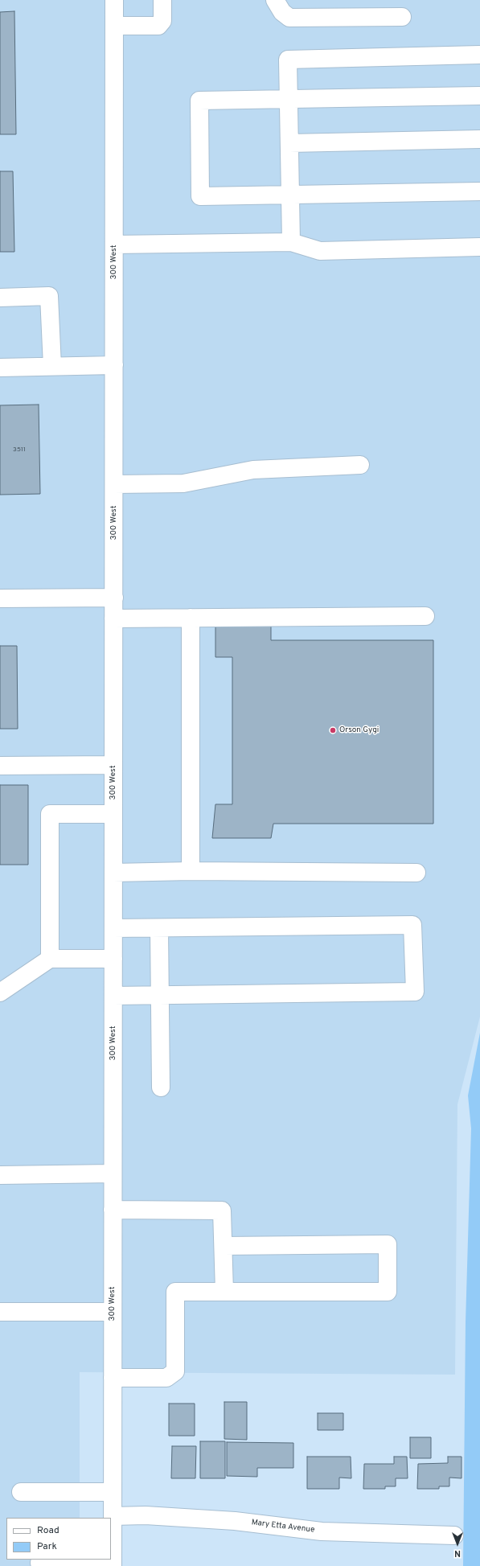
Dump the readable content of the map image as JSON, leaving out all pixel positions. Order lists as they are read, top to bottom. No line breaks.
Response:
{"streets":{"street":["300 West","Mary Etta Avenue"]},"crossings":[["300 West","Mary Etta Avenue"]],"places":["Orson Gygi"],"house_numbers":["3511"],"legend":["Road","Park"],"north":"bottom"}
